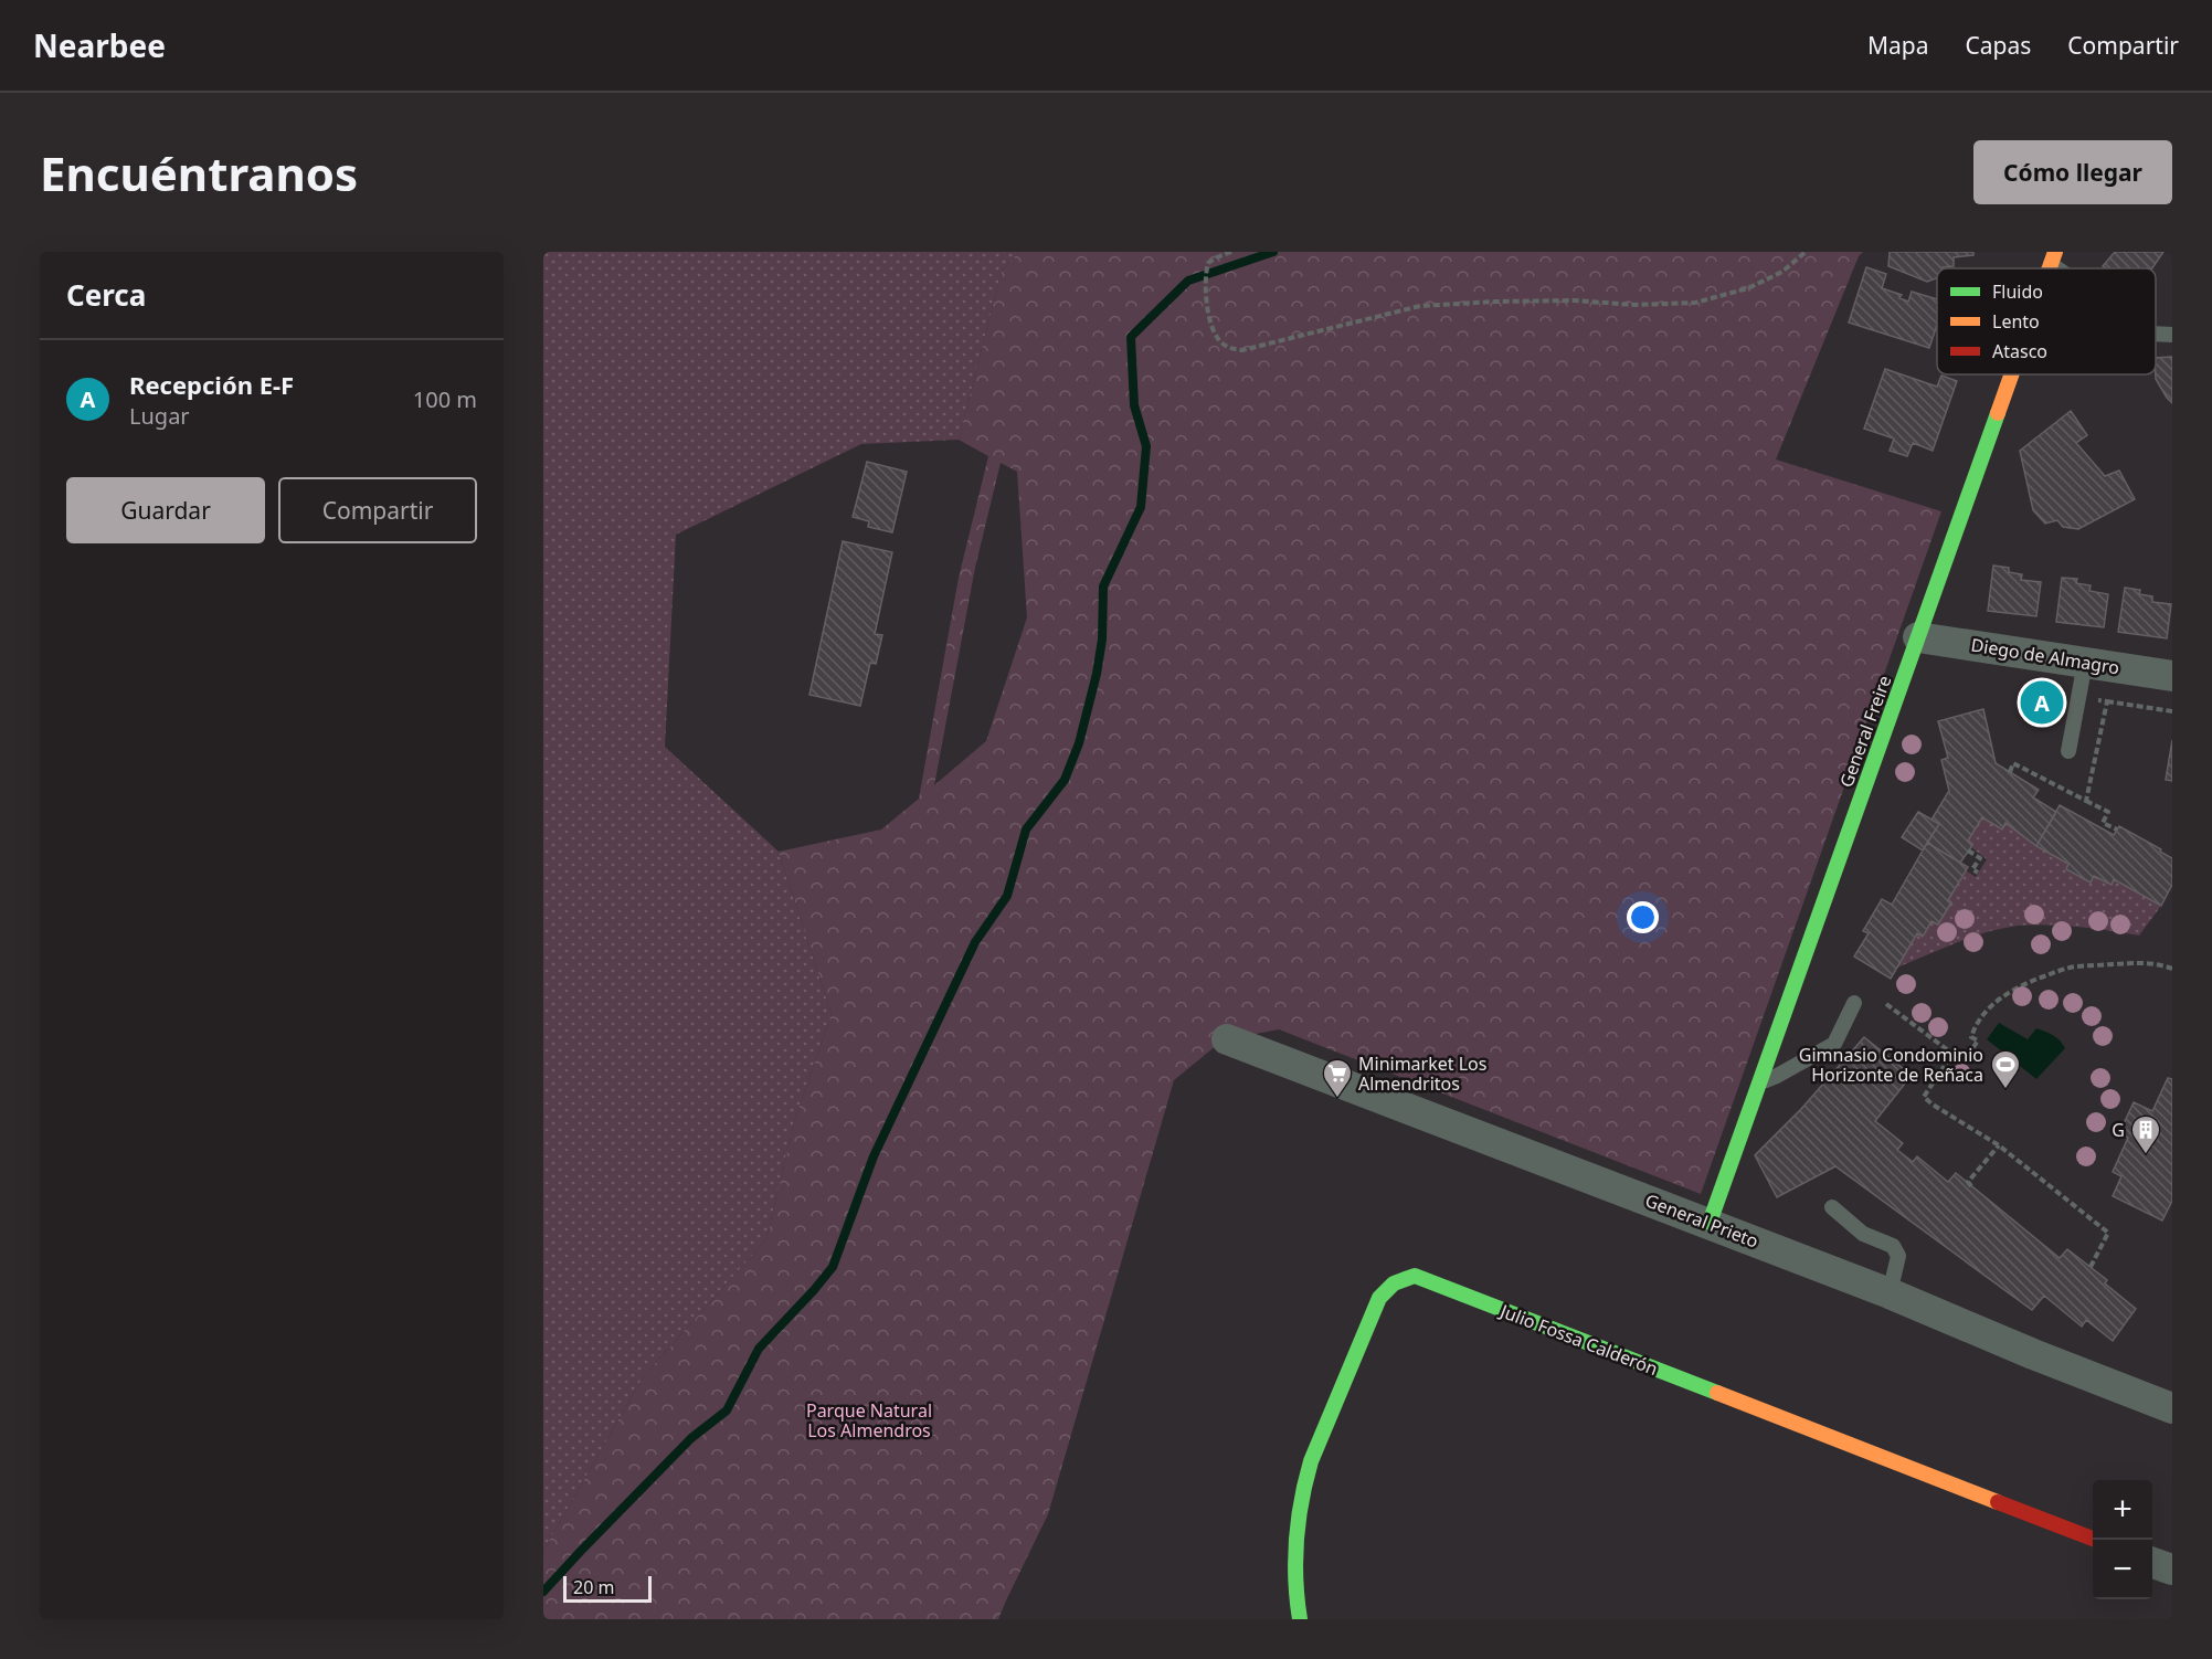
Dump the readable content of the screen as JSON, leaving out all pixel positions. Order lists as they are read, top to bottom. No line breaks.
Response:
{"streets":{"street":["Diego de Almagro","General Freire","General Prieto","Julio Fossa Calderón"]},"crossings":[["Diego de Almagro","General Freire"],["General Freire","General Prieto"]],"parks":["Parque Natural Los Almendros"],"places":{"sports":["Gimnasio Condominio Horizonte de Reñaca"],"supermarket":["Minimarket Los Almendritos"],"building":["G"]},"legend":["Fluido","Lento","Atasco"],"scale_bar":"20 m","page":{"header":"Nearbee","nav":["Mapa","Capas","Compartir"],"buttons":["Cómo llegar",["Guardar","Compartir"]],"title":"Encuéntranos","heading":"Cerca","list":[{"mark":"A","name":"Recepción E-F","note":"Lugar","value":"100 m"}],"pins":"A","map_buttons":["+","−"],"scale":"20 m"}}
